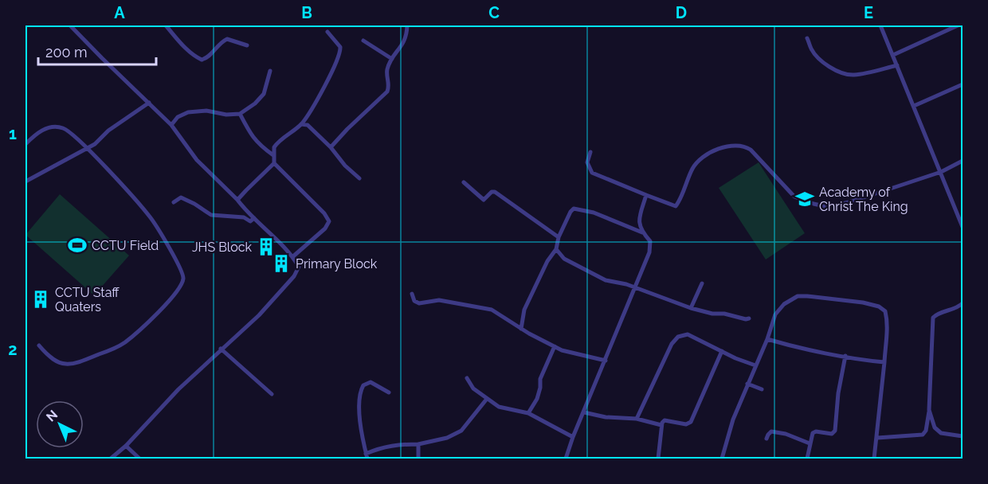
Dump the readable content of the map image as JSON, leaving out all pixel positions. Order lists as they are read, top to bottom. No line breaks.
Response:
{"places":{"school or university":["Academy of Christ The King"],"sports":["CCTU Field"],"building":["JHS Block","Primary Block","CCTU Staff Quaters"]},"scale_bar":"200 m","north":"top left","grid":{"columns":["A","B","C","D","E"],"rows":["1","2"]}}
